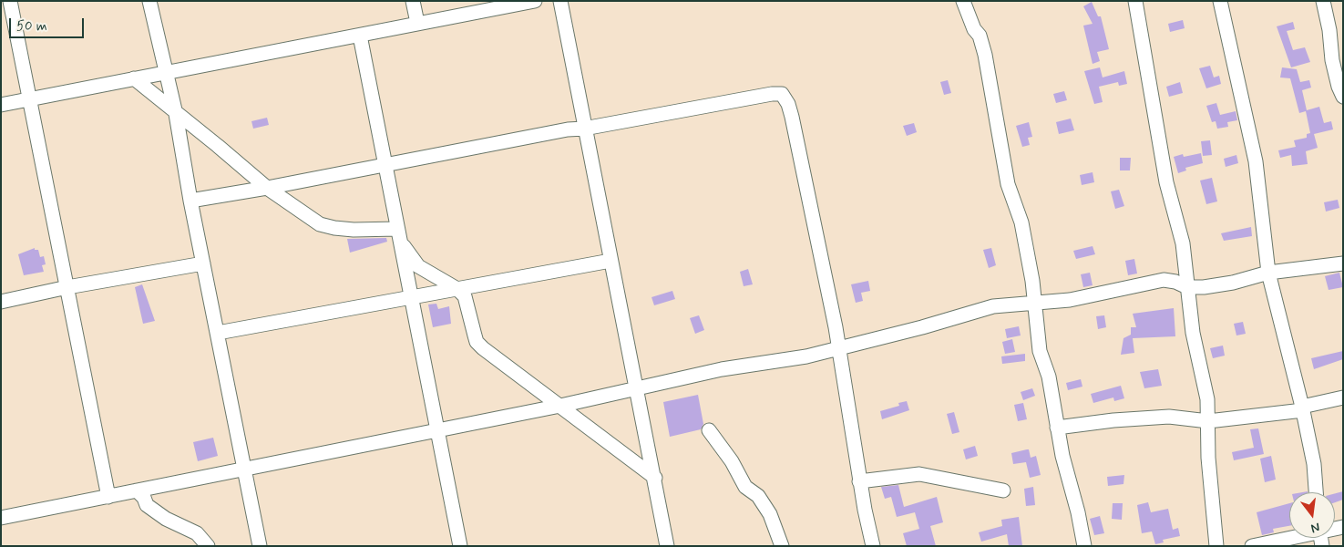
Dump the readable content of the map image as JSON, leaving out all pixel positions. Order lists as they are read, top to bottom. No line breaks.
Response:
{"scale_bar":"50 m","north":"bottom"}
